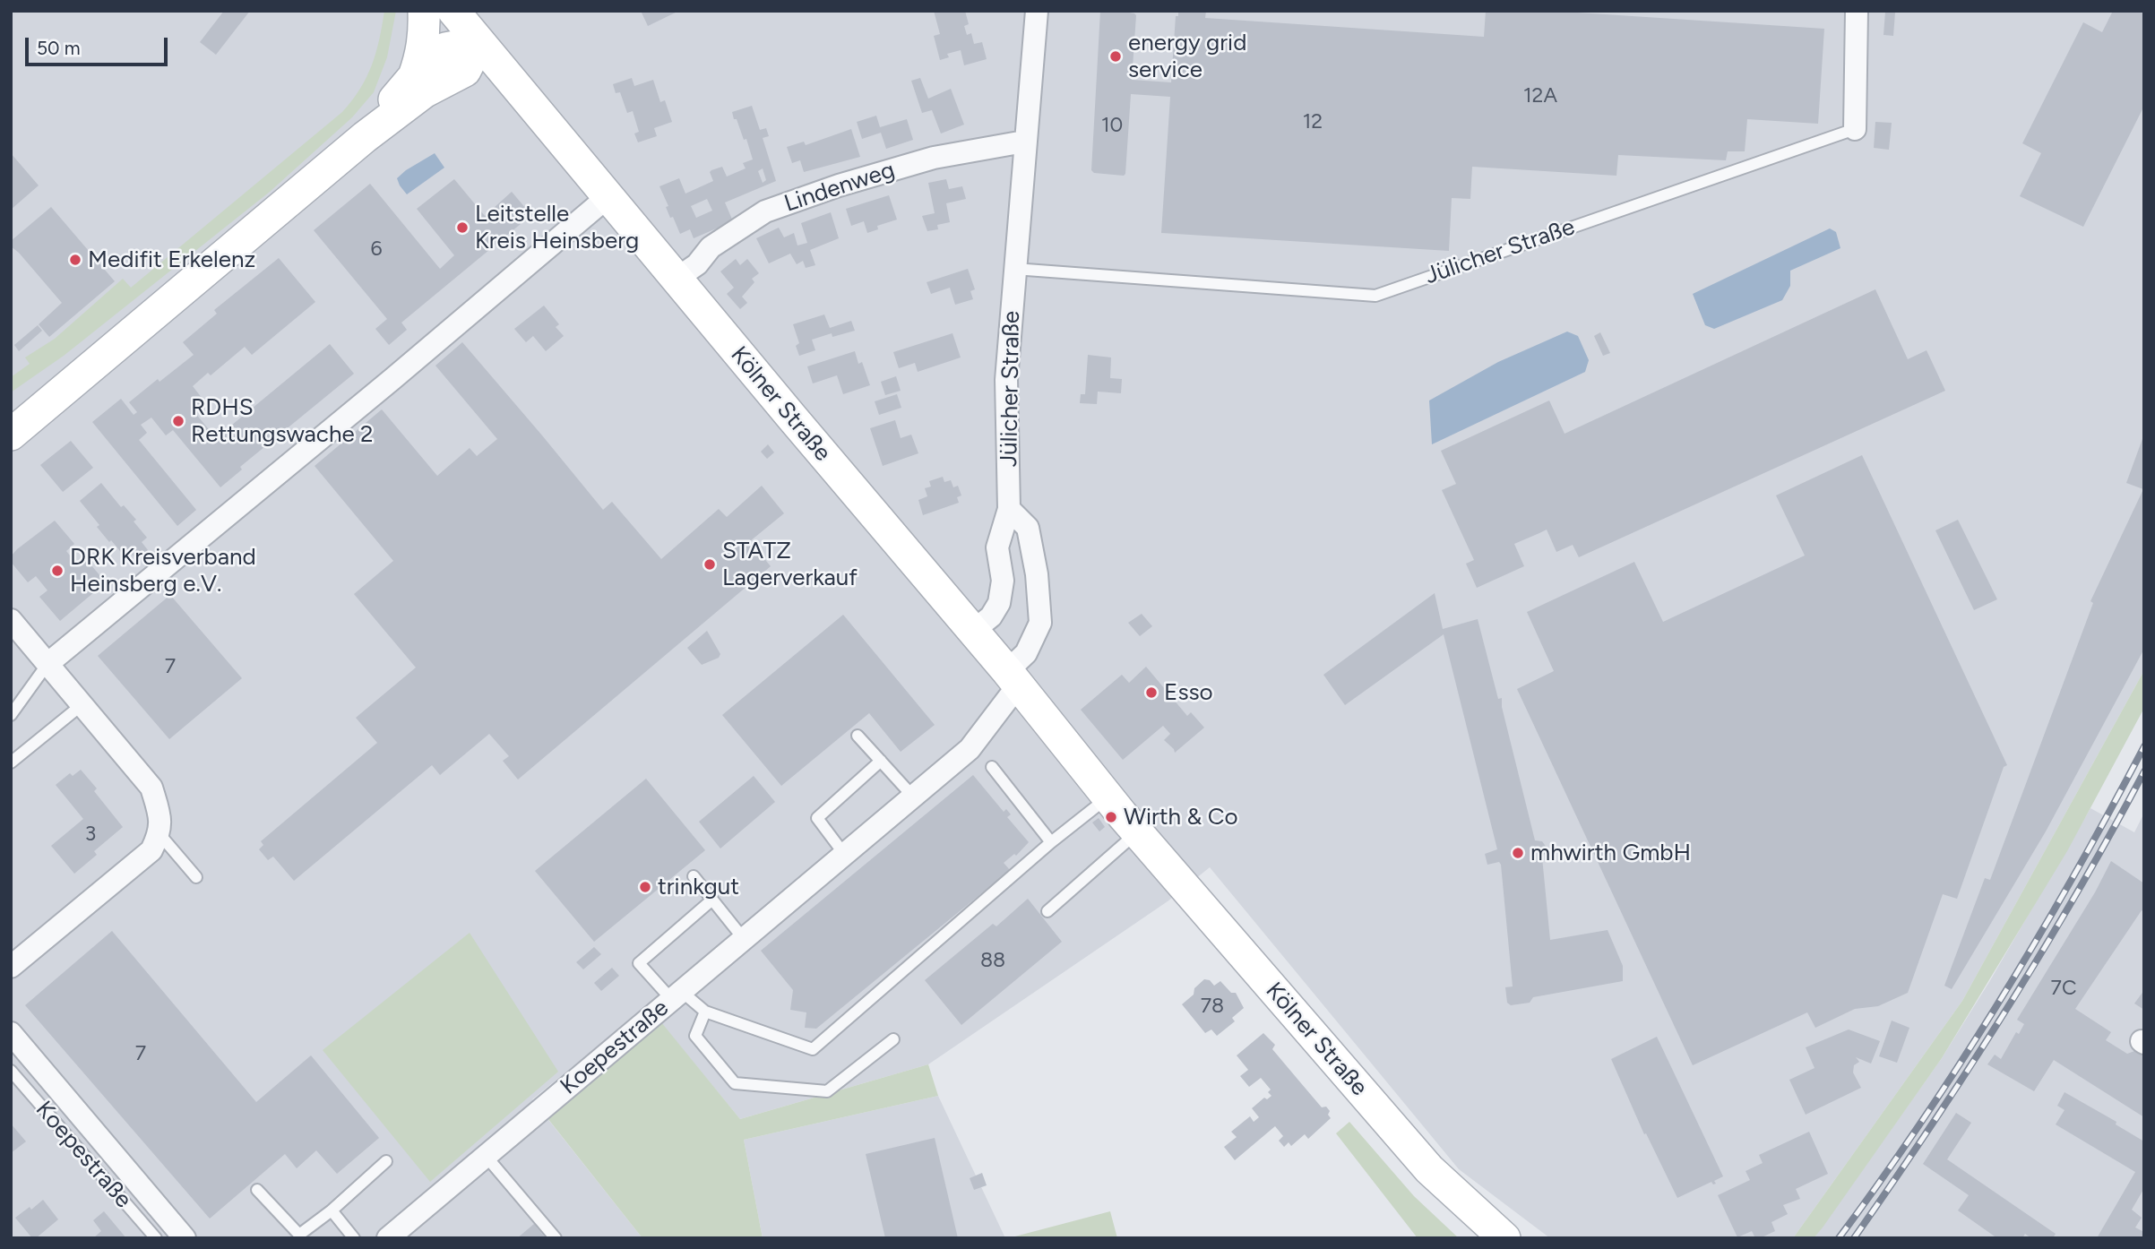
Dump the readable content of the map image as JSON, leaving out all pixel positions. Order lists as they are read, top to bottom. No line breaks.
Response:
{"streets":{"main road":["Kölner Straße"],"street":["Lindenweg","Jülicher Straße","Koepestraße"]},"crossings":[["Lindenweg","Jülicher Straße"],["Lindenweg","Kölner Straße"],["Jülicher Straße","Kölner Straße"],["Kölner Straße","Koepestraße"]],"places":["energy grid service","Leitstelle Kreis Heinsberg","Medifit Erkelenz","RDHS Rettungswache 2","STATZ Lagerverkauf","DRK Kreisverband Heinsberg e.V.","Esso","Wirth & Co","mhwirth GmbH","trinkgut"],"house_numbers":["12A","12","10","6","7","3","88","7C","78","7"],"scale_bar":"50 m"}
